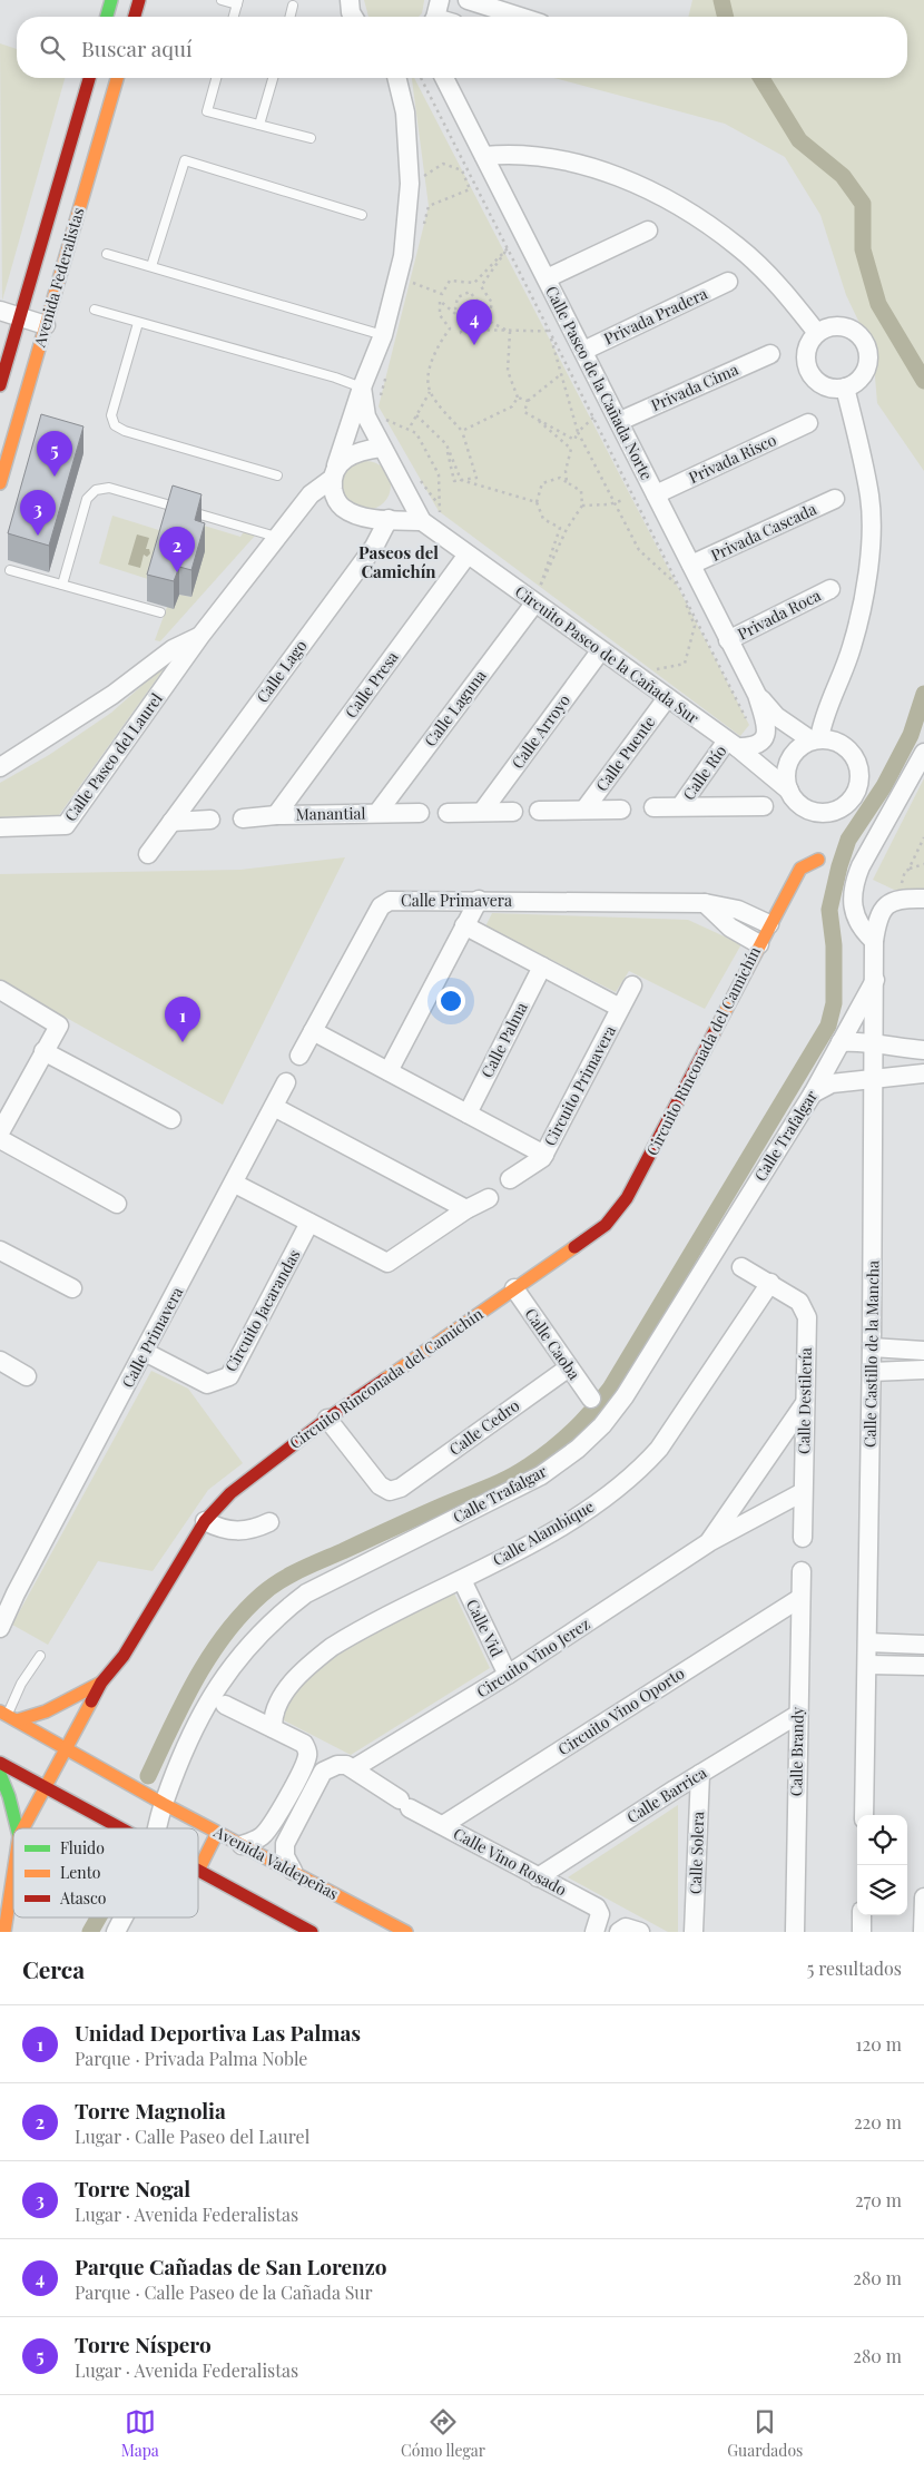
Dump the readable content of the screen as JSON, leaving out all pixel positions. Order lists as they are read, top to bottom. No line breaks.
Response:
{"streets":{"street":["Avenida Federalistas","Privada Pradera","Calle Paseo de la Cañada Norte","Privada Cima","Privada Risco","Privada Cascada","Privada Roca","Circuito Paseo de la Cañada Sur","Calle Lago","Calle Presa","Calle Laguna","Calle Arroyo","Calle Puente","Calle Paseo del Laurel","Calle Río","Manantial","Calle Primavera","Calle Palma","Circuito Rinconada del Camichín","Circuito Primavera","Calle Trafalgar","Circuito Jacarandas","Calle Caoba","Calle Castillo de la Mancha","Calle Destilería","Calle Cedro","Calle Alambique","Calle Vid","Circuito Vino Jerez","Circuito Vino Oporto","Calle Brandy","Calle Barrica","Calle Solera","Calle Vino Rosado","Avenida Valdepeñas"]},"crossings":[["Privada Pradera","Calle Paseo de la Cañada Norte"],["Calle Paseo de la Cañada Norte","Privada Cima"],["Calle Paseo de la Cañada Norte","Privada Risco"],["Calle Paseo de la Cañada Norte","Privada Cascada"],["Calle Paseo de la Cañada Norte","Privada Roca"],["Calle Paseo de la Cañada Norte","Circuito Paseo de la Cañada Sur"],["Calle Paseo de la Cañada Norte","Calle Río"],["Circuito Paseo de la Cañada Sur","Calle Presa"],["Circuito Paseo de la Cañada Sur","Calle Laguna"],["Circuito Paseo de la Cañada Sur","Calle Arroyo"],["Circuito Paseo de la Cañada Sur","Calle Puente"],["Circuito Paseo de la Cañada Sur","Calle Río"],["Calle Presa","Manantial"],["Calle Laguna","Manantial"],["Calle Primavera","Circuito Rinconada del Camichín"],["Calle Primavera","Circuito Jacarandas"],["Calle Palma","Circuito Primavera"],["Circuito Rinconada del Camichín","Calle Caoba"],["Circuito Rinconada del Camichín","Calle Cedro"],["Circuito Rinconada del Camichín","Avenida Valdepeñas"],["Calle Trafalgar","Calle Castillo de la Mancha"],["Calle Trafalgar","Avenida Valdepeñas"],["Calle Caoba","Calle Cedro"],["Calle Destilería","Calle Alambique"],["Calle Destilería","Circuito Vino Jerez"],["Calle Alambique","Calle Vid"],["Calle Vid","Circuito Vino Jerez"],["Circuito Vino Jerez","Calle Vino Rosado"],["Circuito Vino Oporto","Calle Brandy"],["Circuito Vino Oporto","Calle Vino Rosado"],["Calle Brandy","Calle Barrica"],["Calle Barrica","Calle Solera"],["Calle Barrica","Calle Vino Rosado"]],"districts":["Paseos del Camichín"],"legend":["Fluido","Lento","Atasco"],"page":{"search":"Buscar aquí","pins":["4","5","3","2","1"],"heading":["Cerca","5 resultados"],"list":[{"mark":"1","name":"Unidad Deportiva Las Palmas","note":"Parque · Privada Palma Noble","value":"120 m"},{"mark":"2","name":"Torre Magnolia","note":"Lugar · Calle Paseo del Laurel","value":"220 m"},{"mark":"3","name":"Torre Nogal","note":"Lugar · Avenida Federalistas","value":"270 m"},{"mark":"4","name":"Parque Cañadas de San Lorenzo","note":"Parque · Calle Paseo de la Cañada Sur","value":"280 m"},{"mark":"5","name":"Torre Níspero","note":"Lugar · Avenida Federalistas","value":"280 m"}],"nav":["Mapa","Cómo llegar","Guardados"]}}
